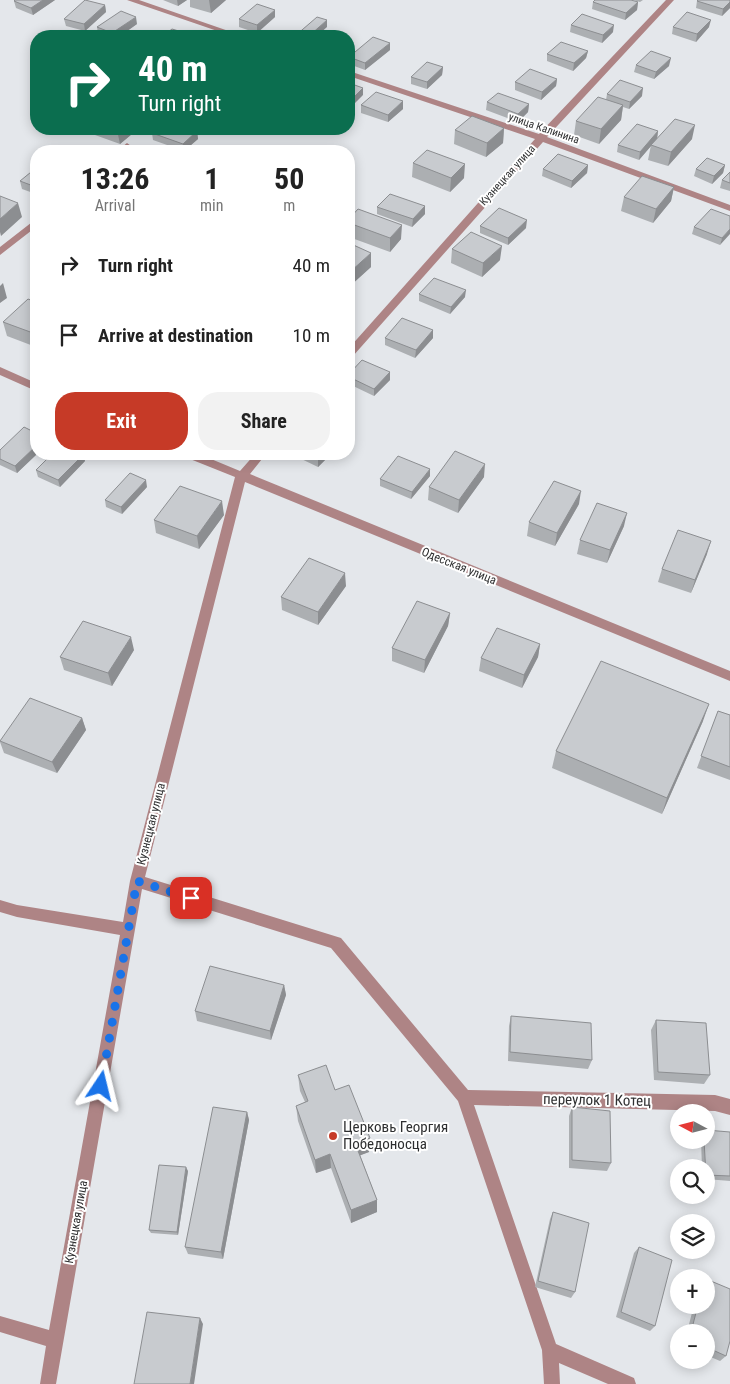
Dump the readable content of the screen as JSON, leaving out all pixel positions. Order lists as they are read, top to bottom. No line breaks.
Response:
{"streets":{"street":["улица Калинина","Кузнецкая улица","Одесская улица","переулок 1 Котец"]},"crossings":[["улица Калинина","Кузнецкая улица"],["Кузнецкая улица","Одесская улица"]],"places":["Церковь Георгия Победоносца"],"north":"left","page":{"turn":["40 m","Turn right"],"eta":["13:26","Arrival","1","min","50","m"],"list":[{"name":"Turn right","value":"40 m"},{"name":"Arrive at destination","value":"10 m"}],"buttons":["Exit","Share"],"map_buttons":["+","−"]}}
